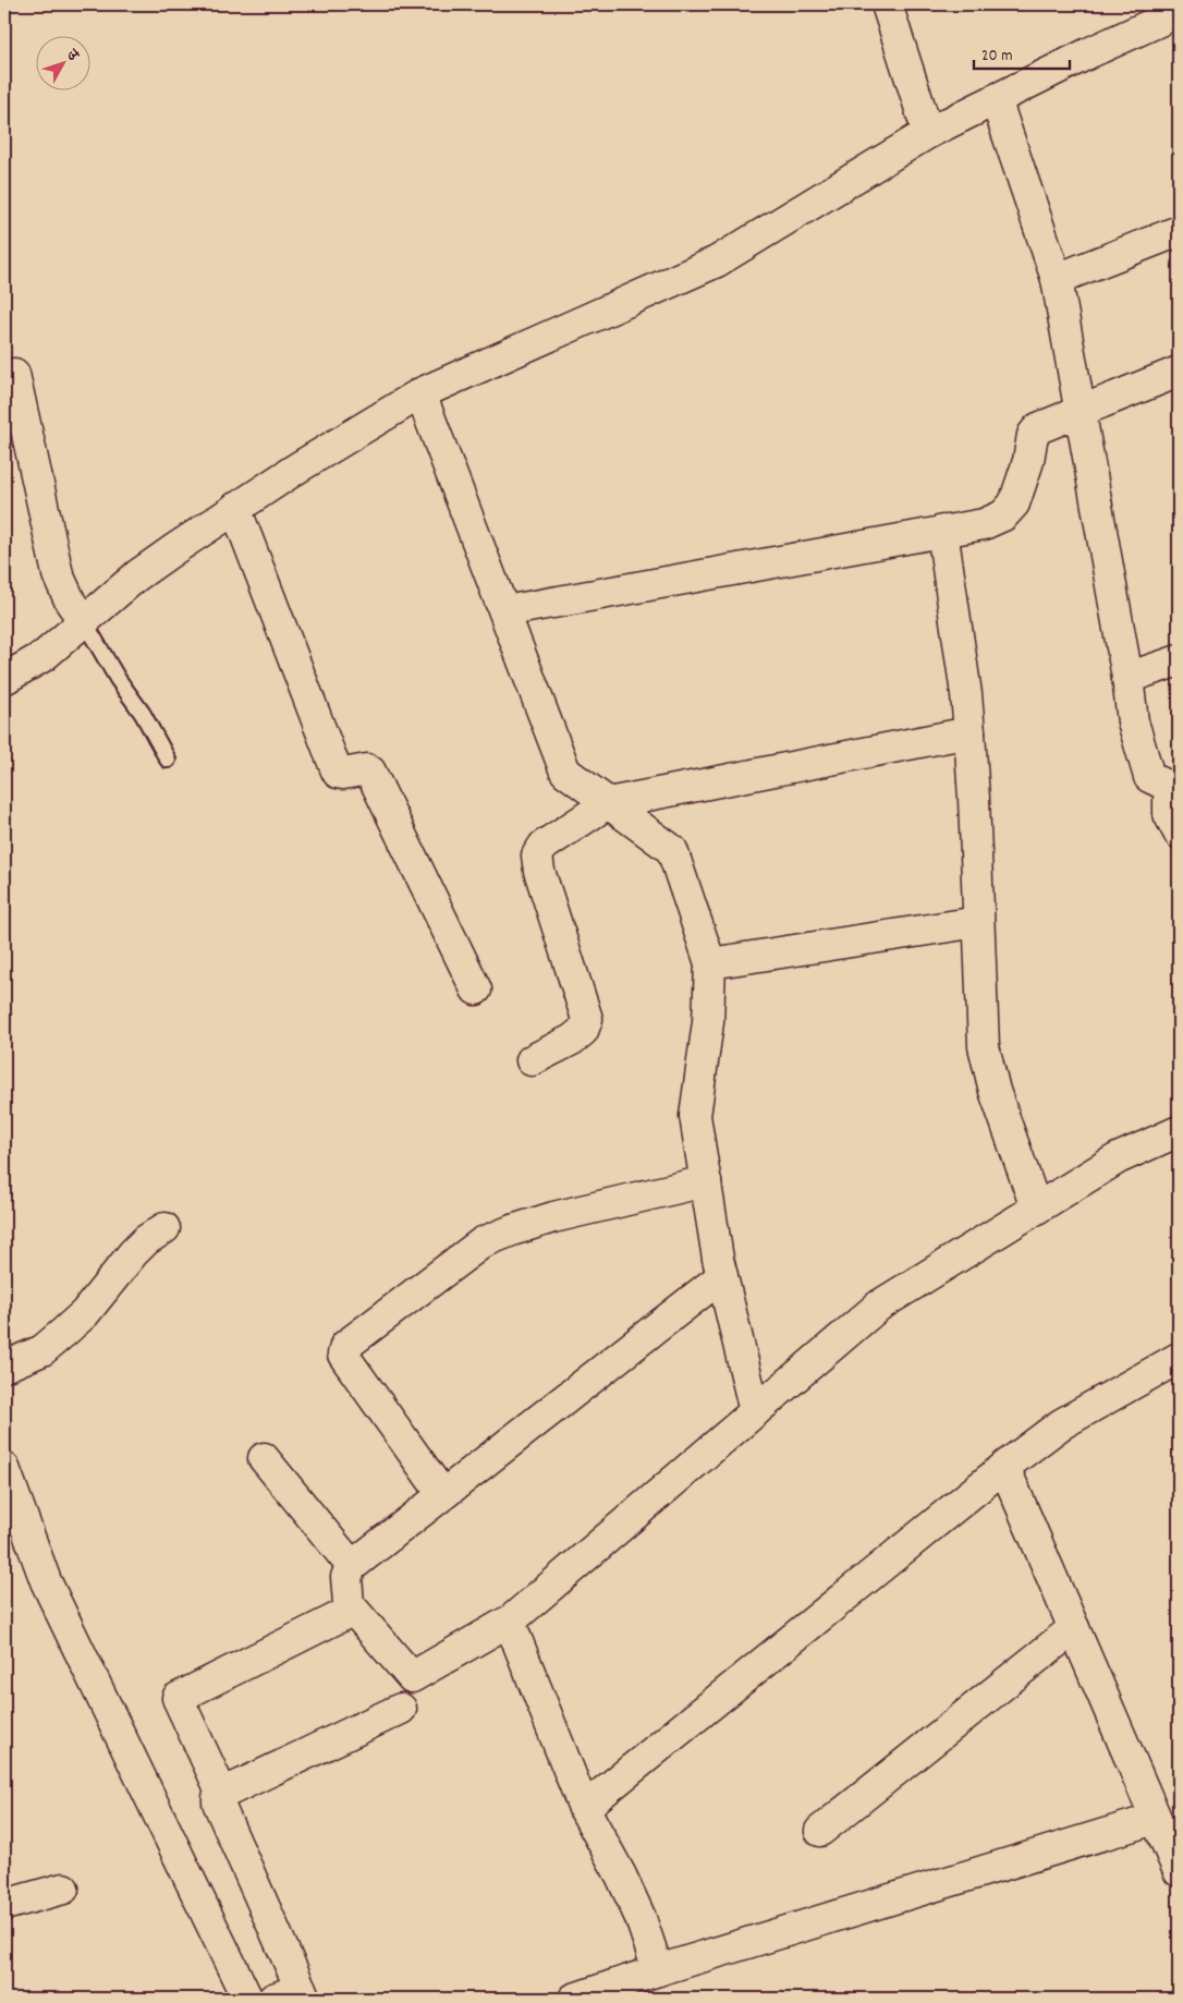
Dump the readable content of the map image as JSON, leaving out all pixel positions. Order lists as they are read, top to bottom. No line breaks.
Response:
{"scale_bar":"20 m","north":"top right"}
